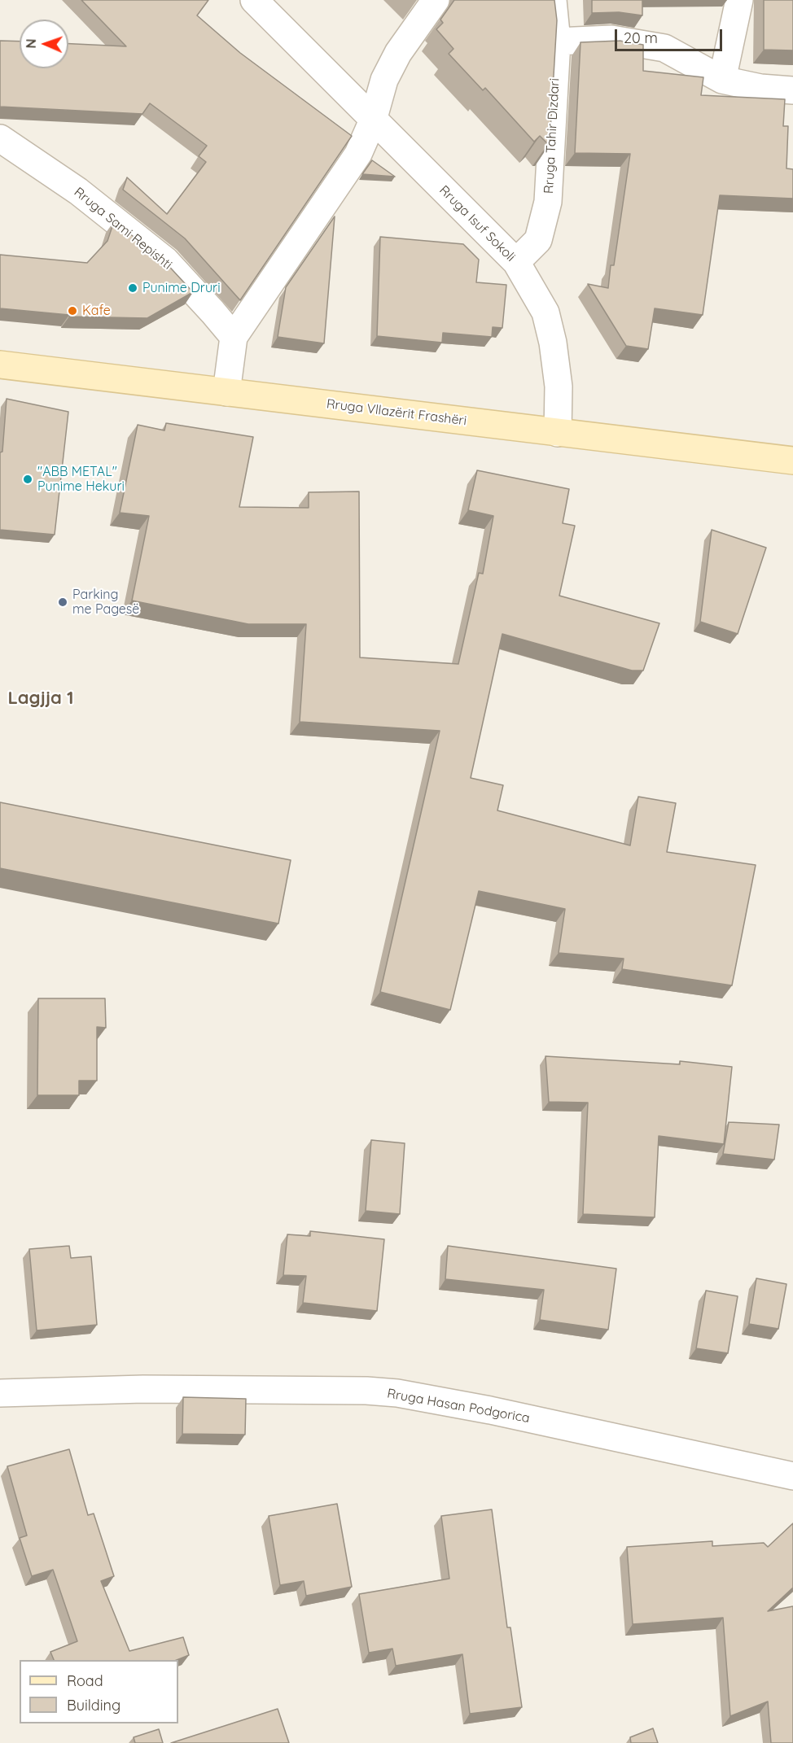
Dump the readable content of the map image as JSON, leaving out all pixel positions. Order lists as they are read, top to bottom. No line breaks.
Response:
{"streets":{"main road":["Rruga Vllazërit Frashëri"],"street":["Rruga Tahir Dizdari","Rruga Isuf Sokoli","Rruga Sami Repishti","Rruga Hasan Podgorica"]},"crossings":[["Rruga Tahir Dizdari","Rruga Isuf Sokoli"],["Rruga Isuf Sokoli","Rruga Vllazërit Frashëri"]],"districts":["Lagjja 1"],"places":["Punime Druri","Kafe","\"ABB METAL\" Punime Hekuri","Parking me Pagesë"],"legend":["Road","Building"],"scale_bar":"20 m","north":"left"}
